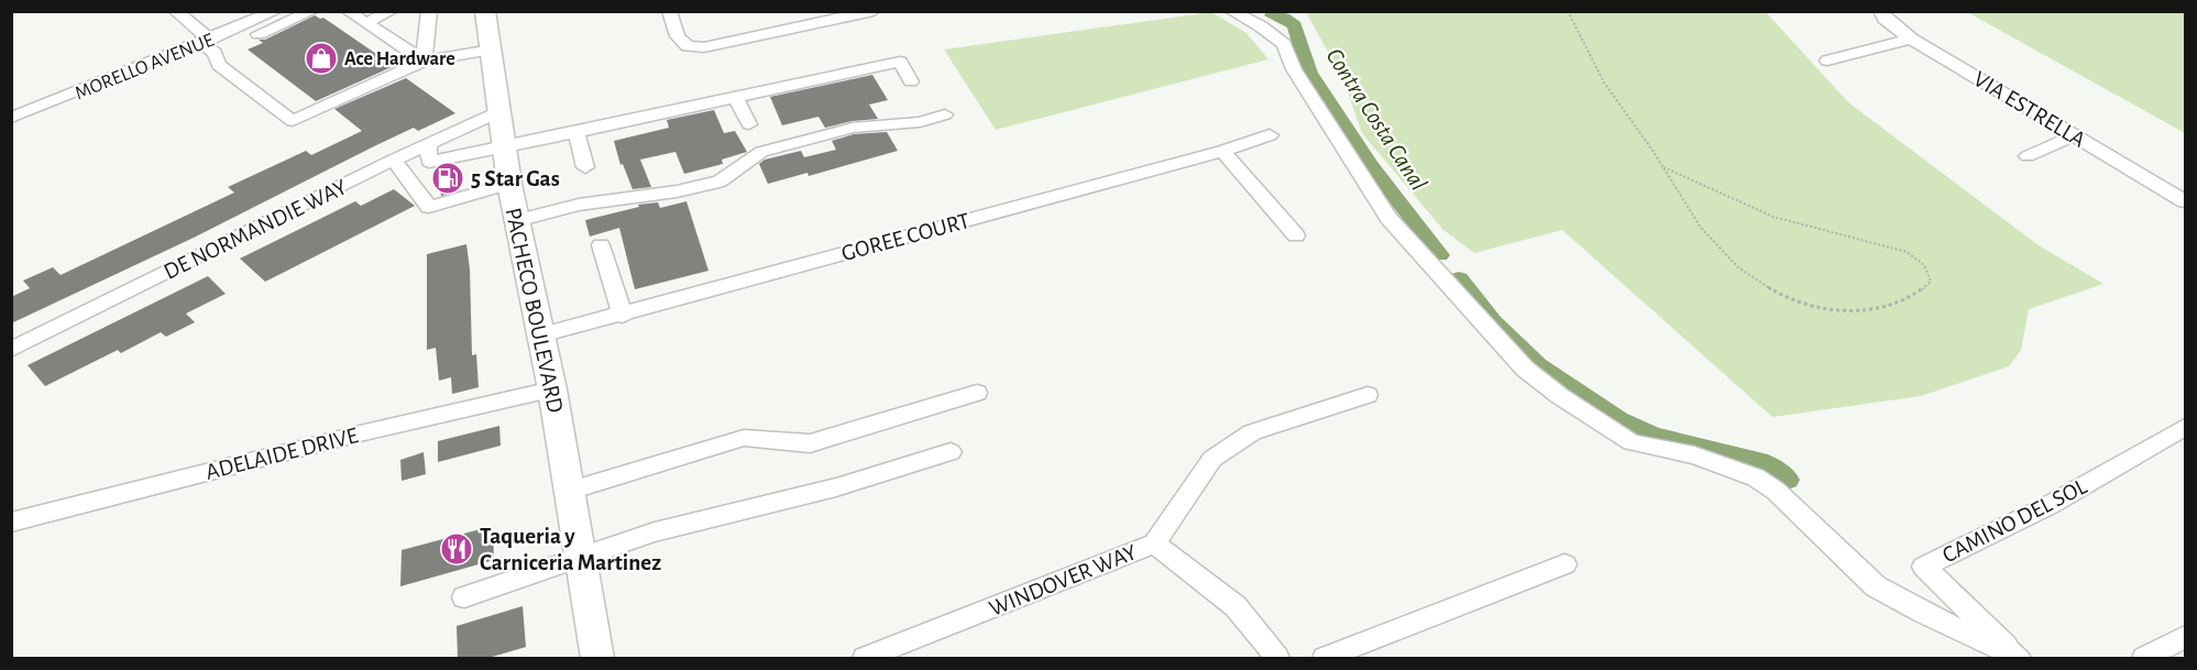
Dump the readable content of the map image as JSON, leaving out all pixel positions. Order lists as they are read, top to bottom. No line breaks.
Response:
{"streets":{"main road":["PACHECO BOULEVARD"],"street":["MORELLO AVENUE","VIA ESTRELLA","DE NORMANDIE WAY","GOREE COURT","ADELAIDE DRIVE","CAMINO DEL SOL","WINDOVER WAY"]},"crossings":[["DE NORMANDIE WAY","PACHECO BOULEVARD"],["GOREE COURT","PACHECO BOULEVARD"],["PACHECO BOULEVARD","ADELAIDE DRIVE"]],"water":["Contra Costa Canal"],"places":{"shop":["Ace Hardware"],"fuel station":["5 Star Gas"],"restaurant":["Taqueria y Carniceria Martinez"]}}
